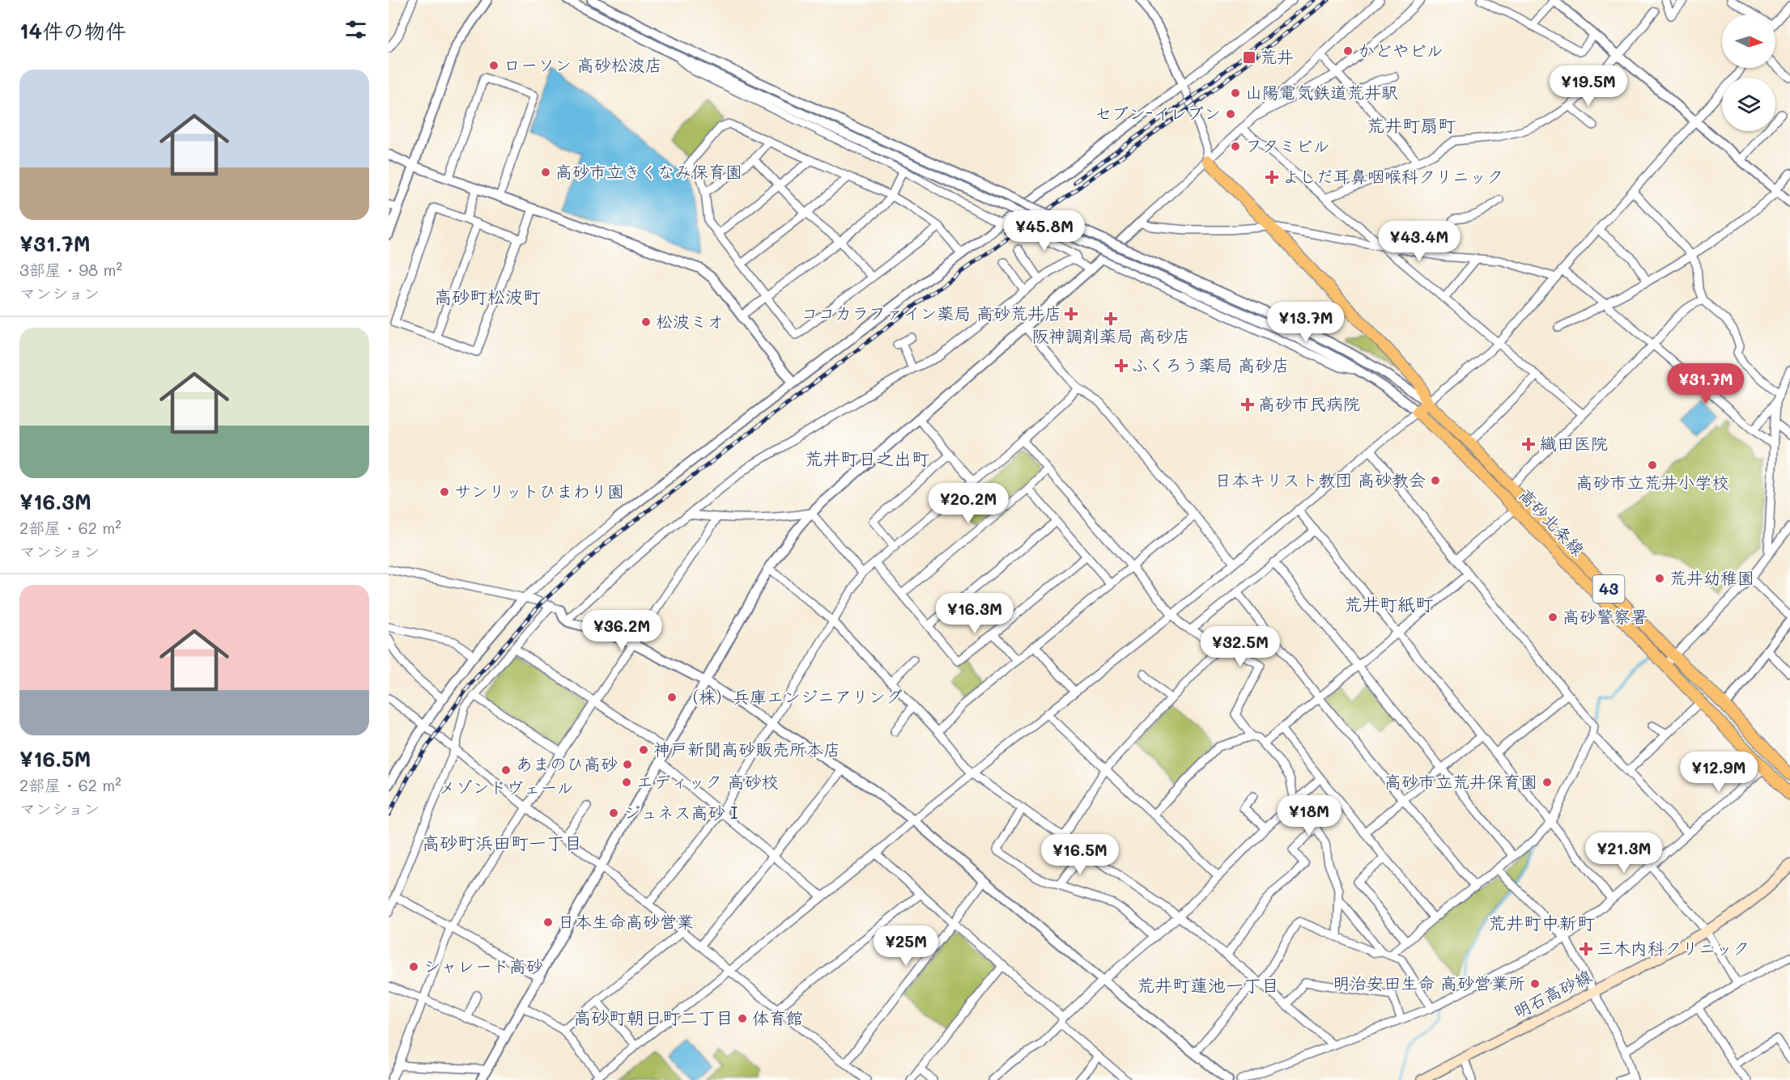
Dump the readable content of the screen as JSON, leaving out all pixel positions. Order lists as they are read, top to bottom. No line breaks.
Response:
{"streets":{"main road":["高砂北条線","43","明石高砂線"]},"districts":["荒井町扇町","高砂町松波町","荒井町日之出町","荒井町紙町","高砂町浜田町一丁目","荒井町中新町","荒井町蓮池一丁目","高砂町朝日町二丁目"],"places":{"other":["かどやビル","ローソン 高砂松波店","山陽電気鉄道荒井駅","セブン-イレブン","フタミビル","高砂市立きくなみ保育園","松波ミオ","高砂市立荒井小学校","日本キリスト教団 高砂教会","サンリットひまわり園","荒井幼稚園","高砂警察署","（株）兵庫エンジニアリング","神戸新聞高砂販売所本店","あまのひ高砂","メゾンドヴェール","エディック 高砂校","高砂市立荒井保育園","ジュネス高砂 I","日本生命高砂営業","シャレード高砂","明治安田生命 高砂営業所","体育館"],"transit":["荒井"],"health":["よしだ耳鼻咽喉科クリニック","ココカラファイン薬局 高砂荒井店","阪神調剤薬局 高砂店","ふくろう薬局 高砂店","高砂市民病院","織田医院","三木内科クリニック"]},"north":"right","page":{"heading":"14件の物件","list":[{"name":"¥31.7M","note":"3部屋 · 98 m² · マンション"},{"name":"¥16.3M","note":"2部屋 · 62 m² · マンション"},{"name":"¥16.5M","note":"2部屋 · 62 m² · マンション"}],"price":["¥19.5M","¥45.8M","¥43.4M","¥13.7M","¥31.7M","¥20.2M","¥16.3M","¥36.2M","¥32.5M","¥12.9M","¥18M","¥21.3M","¥16.5M","¥25M"]}}
